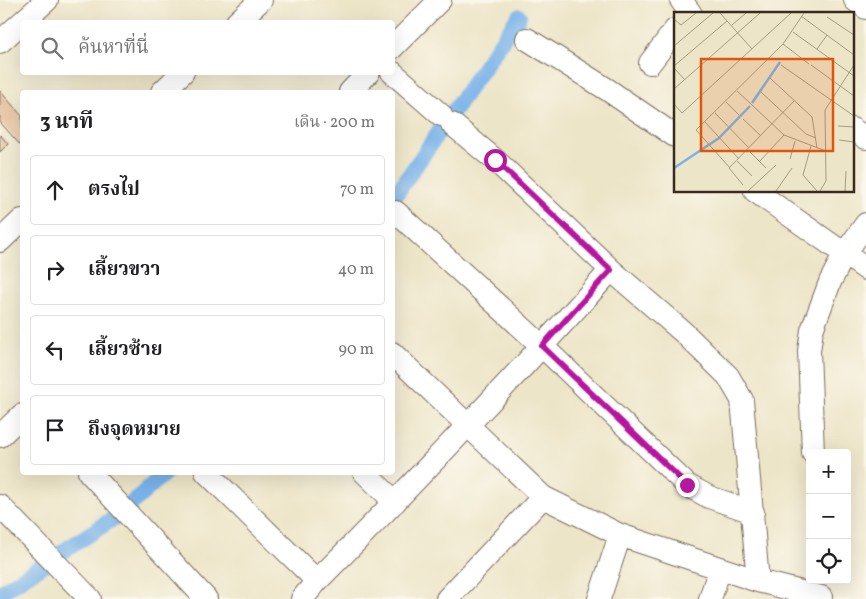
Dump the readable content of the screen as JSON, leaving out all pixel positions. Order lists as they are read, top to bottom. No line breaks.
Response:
{"page":{"search":"ค้นหาที่นี่","heading":["3 นาที","เดิน · 200 m"],"list":[["ตรงไป","70 m"],["เลี้ยวขวา","40 m"],["เลี้ยวซ้าย","90 m"],"ถึงจุดหมาย"],"map_buttons":["+","−"]}}
